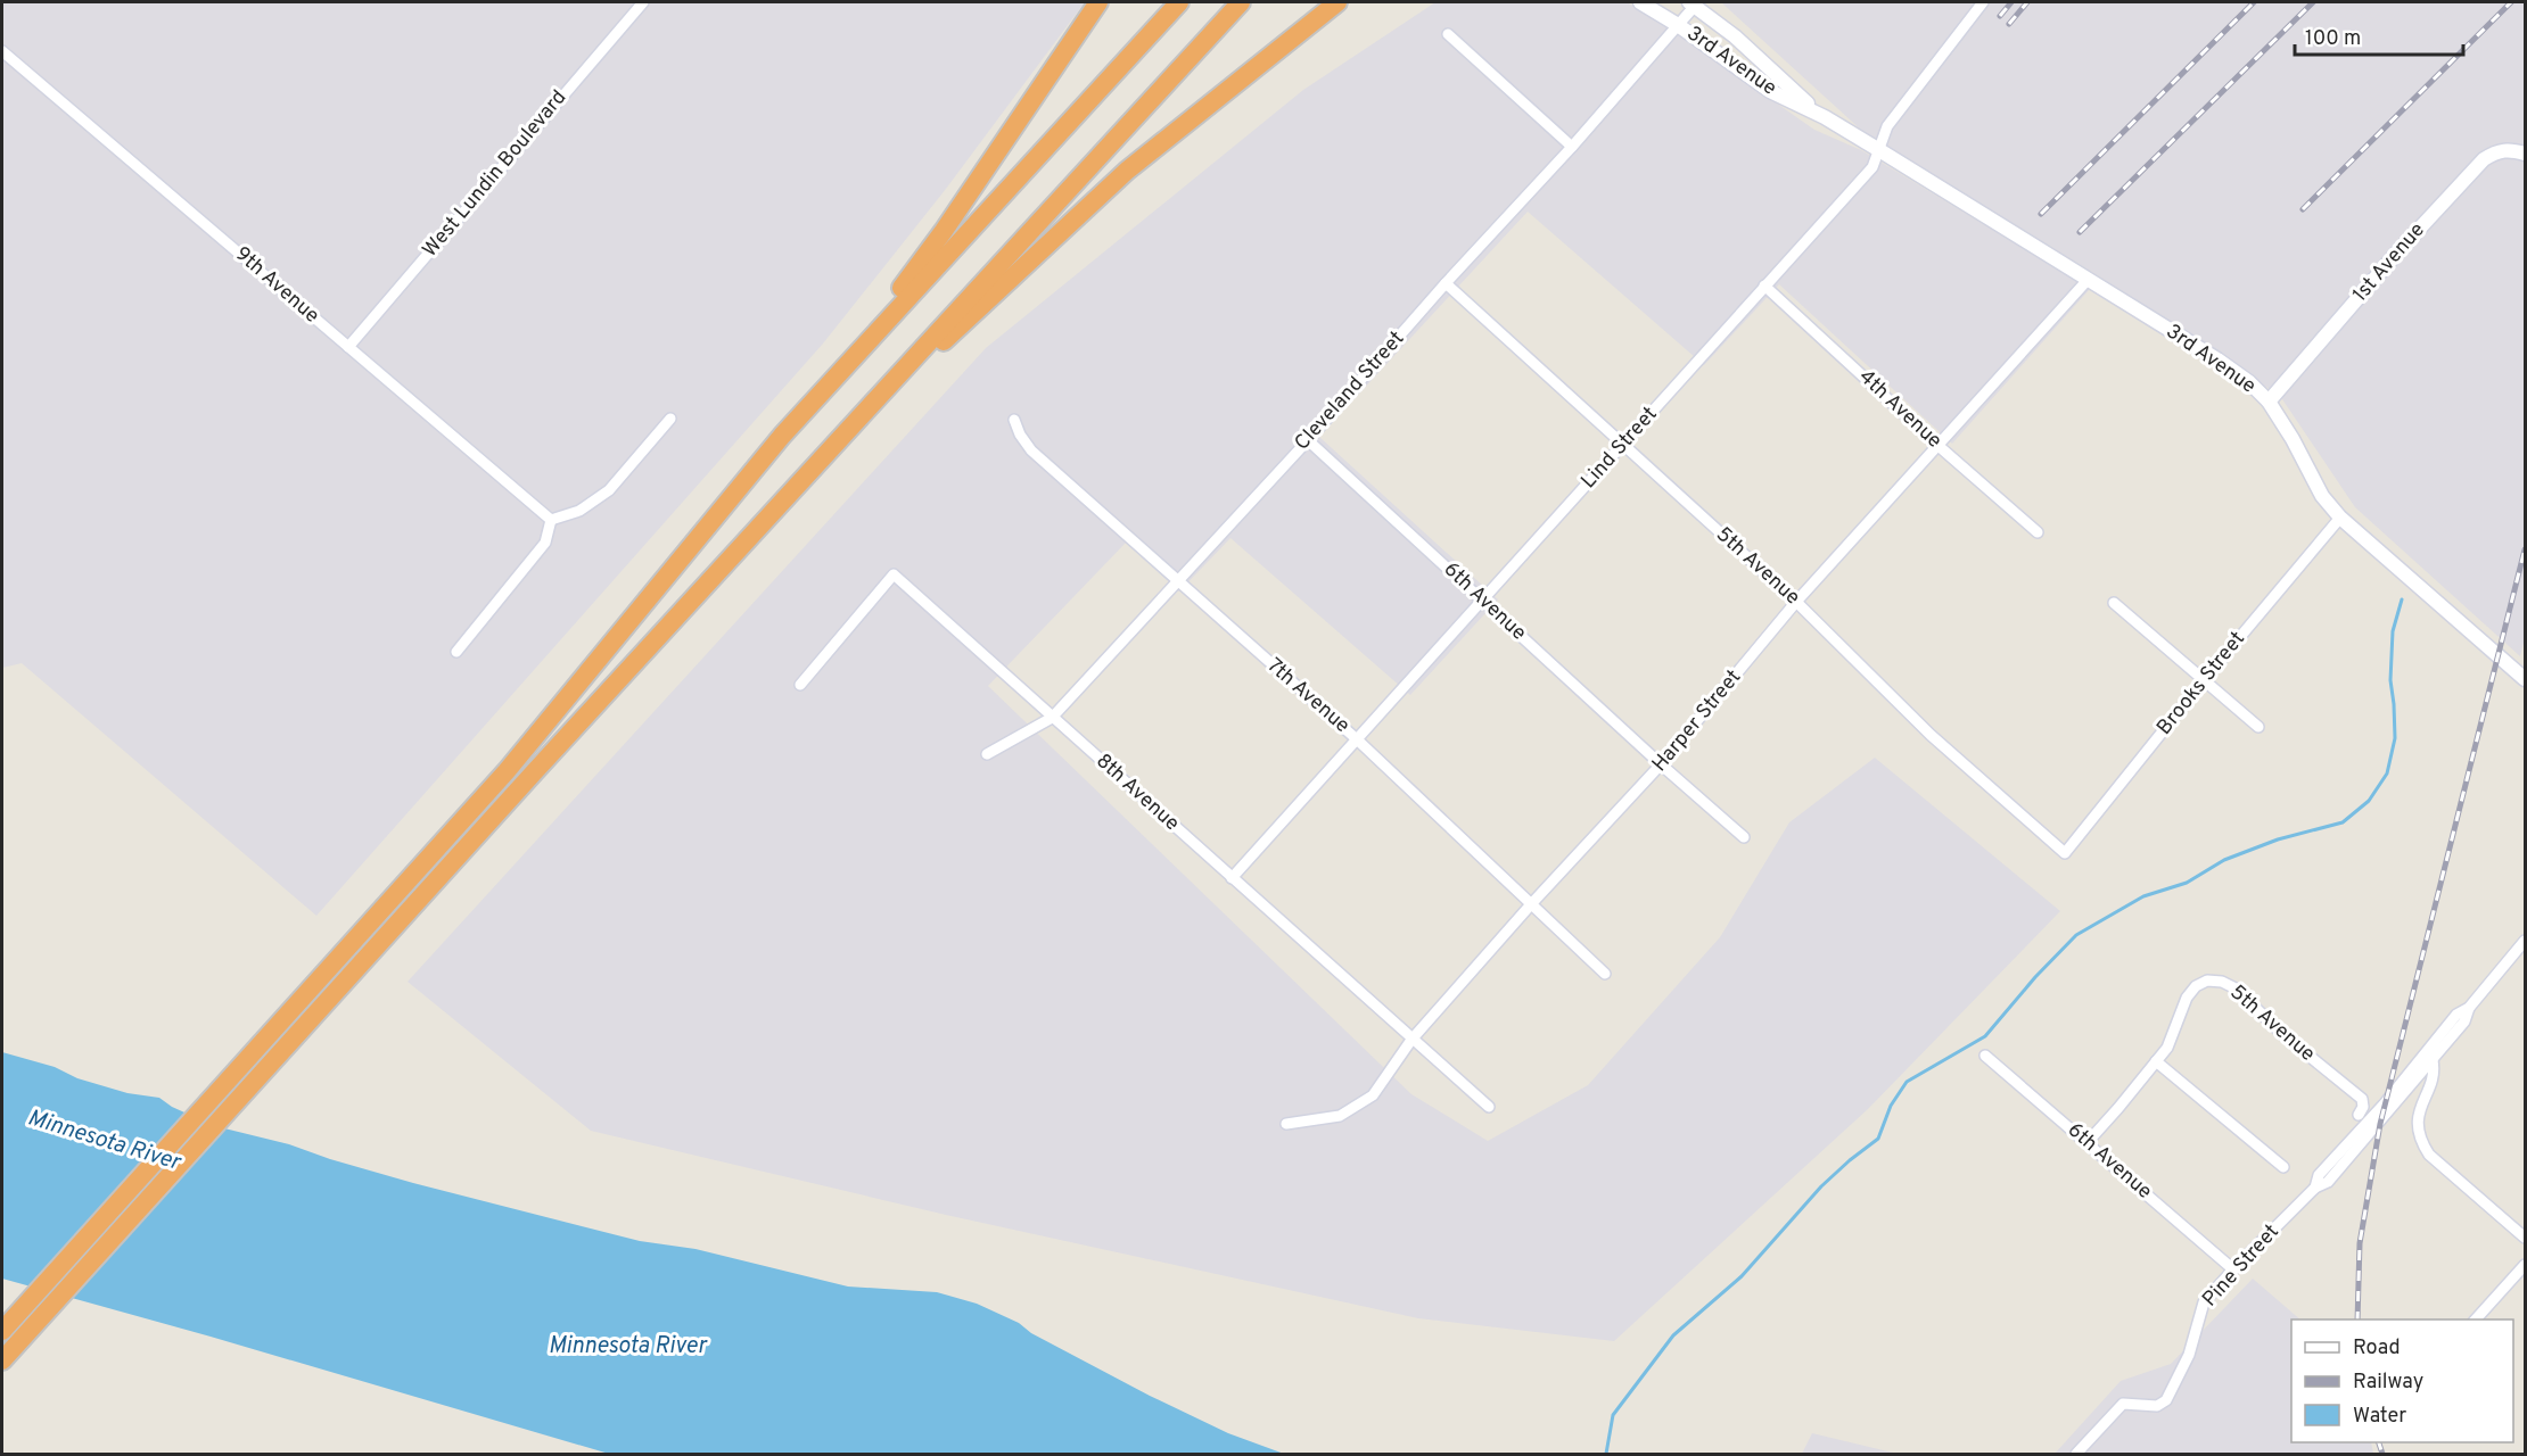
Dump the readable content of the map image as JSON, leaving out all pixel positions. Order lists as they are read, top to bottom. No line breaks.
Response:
{"streets":{"street":["3rd Avenue","West Lundin Boulevard","1st Avenue","9th Avenue","Cleveland Street","4th Avenue","Lind Street","5th Avenue","6th Avenue","Brooks Street","7th Avenue","Harper Street","8th Avenue","Pine Street"]},"crossings":[["3rd Avenue","1st Avenue"],["3rd Avenue","Cleveland Street"],["3rd Avenue","Lind Street"],["3rd Avenue","Brooks Street"],["3rd Avenue","Harper Street"],["West Lundin Boulevard","9th Avenue"],["Cleveland Street","5th Avenue"],["Cleveland Street","6th Avenue"],["Cleveland Street","7th Avenue"],["Cleveland Street","8th Avenue"],["4th Avenue","Lind Street"],["4th Avenue","Harper Street"],["Lind Street","5th Avenue"],["Lind Street","6th Avenue"],["Lind Street","7th Avenue"],["Lind Street","8th Avenue"],["5th Avenue","6th Avenue"],["5th Avenue","Brooks Street"],["5th Avenue","Harper Street"],["6th Avenue","Harper Street"],["6th Avenue","Pine Street"],["7th Avenue","Harper Street"],["Harper Street","8th Avenue"]],"water":["Minnesota River"],"legend":["Road","Railway","Water"],"scale_bar":"100 m"}
